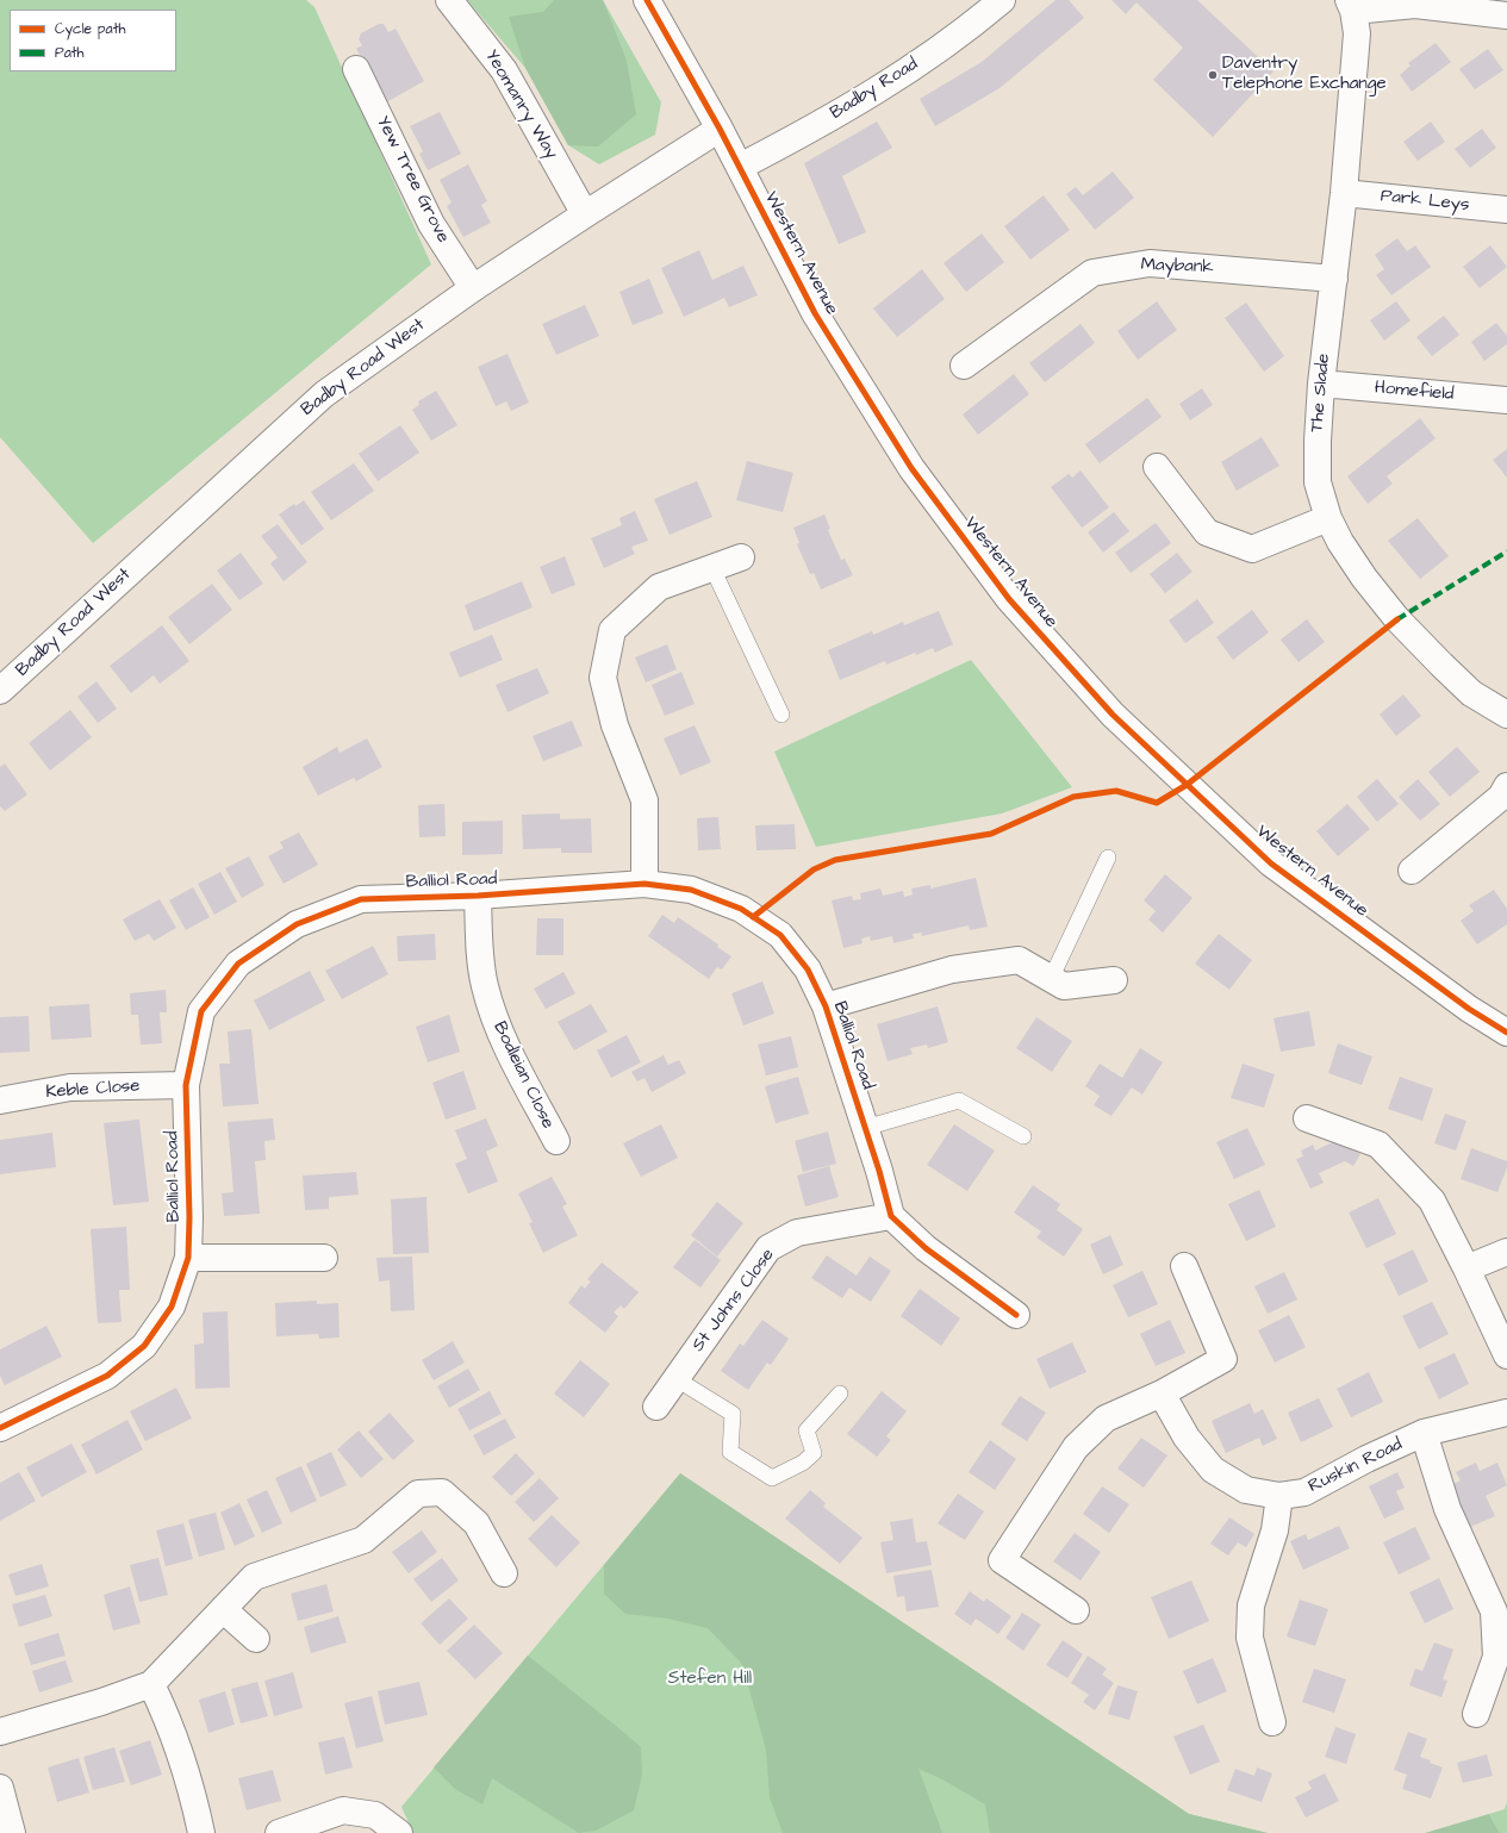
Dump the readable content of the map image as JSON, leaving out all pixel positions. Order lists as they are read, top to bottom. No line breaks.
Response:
{"streets":{"street":["Badby Road","Yeomanry Way","Yew Tree Grove","Park Leys","Western Avenue","Maybank","Badby Road West","Homefield","The Slade","Balliol Road","Bodleian Close","Keble Close","St Johns Close","Ruskin Road"]},"crossings":[["Badby Road","Western Avenue"],["Yeomanry Way","Badby Road West"],["Yew Tree Grove","Badby Road West"],["Park Leys","The Slade"],["Western Avenue","Badby Road West"],["Maybank","The Slade"],["Homefield","The Slade"],["Balliol Road","Bodleian Close"],["Balliol Road","Keble Close"],["Balliol Road","St Johns Close"]],"parks":["Stefen Hill"],"places":["Daventry Telephone Exchange"],"legend":["Cycle path","Path"]}
